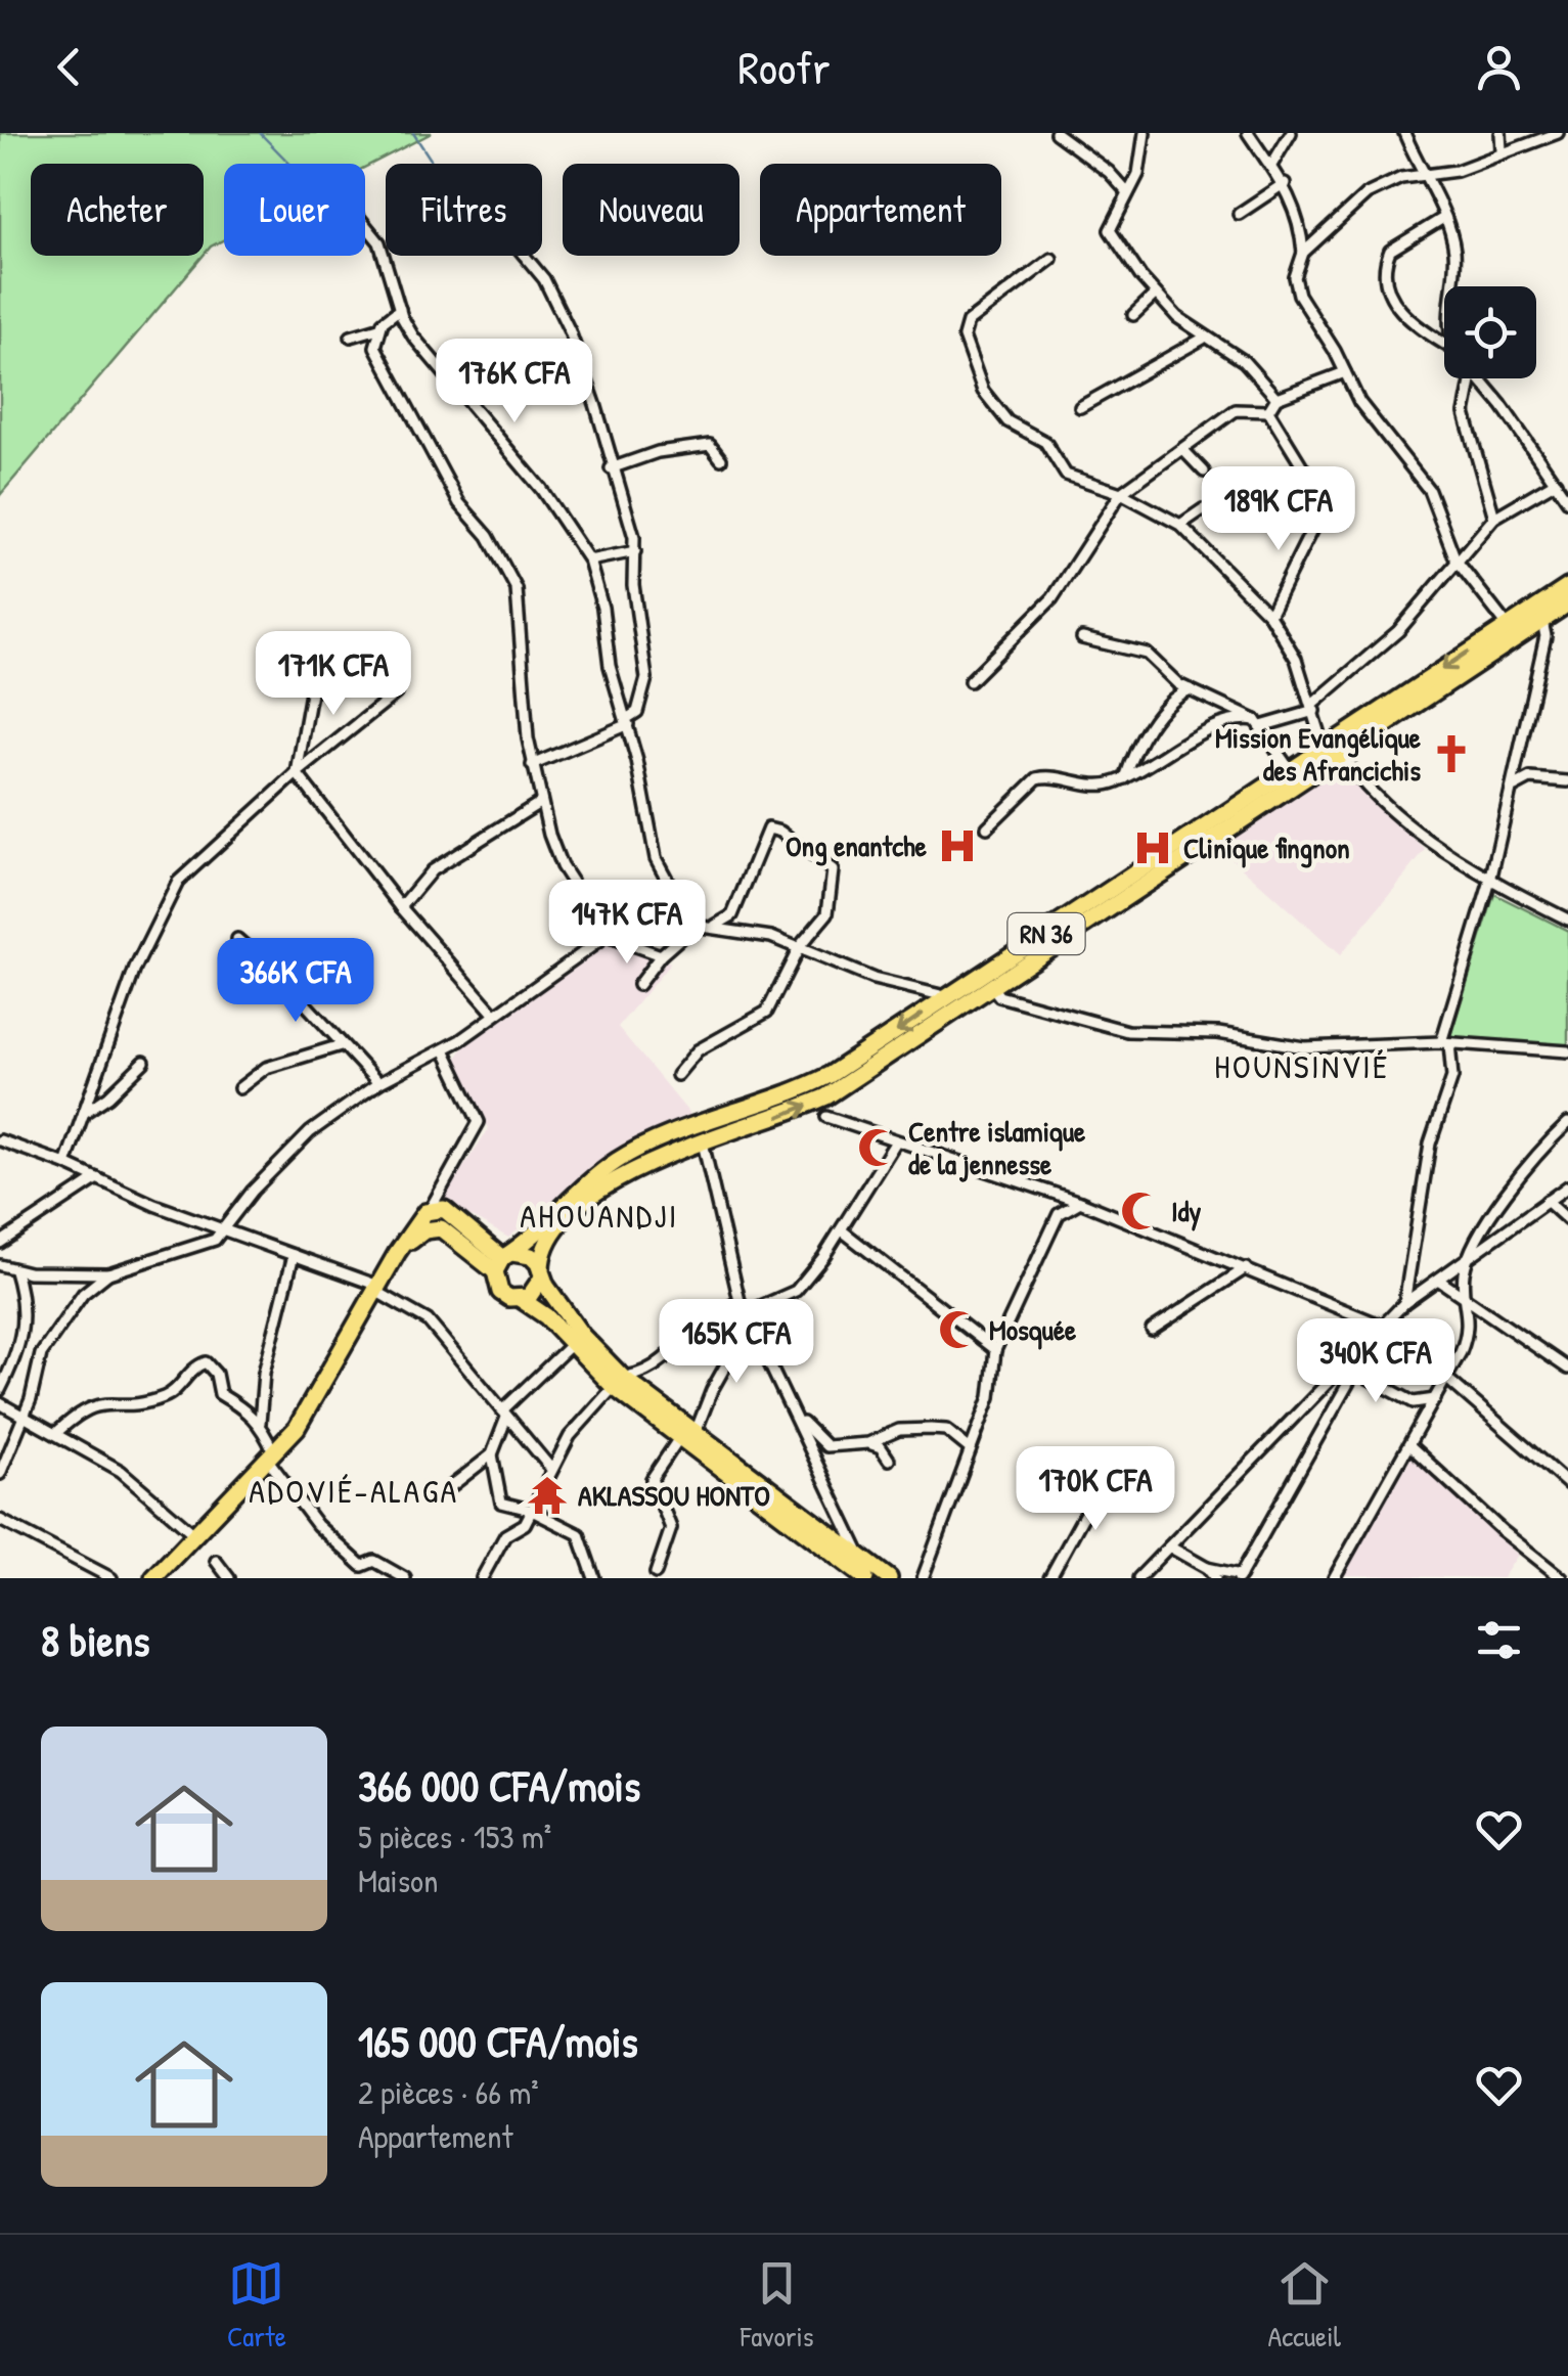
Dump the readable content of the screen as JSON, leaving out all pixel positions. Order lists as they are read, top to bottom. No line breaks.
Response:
{"streets":{"main road":["RN 36"]},"districts":["HOUNSINVIÉ","AHOUANDJI","ADOVIÉ-ALAGA"],"places":{"church":["Mission Evangélique des Afrancichis"],"hospital":["Ong enantche","Clinique fingnon"],"mosque":["Centre islamique de la jennesse","Idy","Mosquée"],"temple":["AKLASSOU HONTO"]},"page":{"header":"Roofr","chip":["Acheter","Louer","Filtres","Nouveau","Appartement"],"price":["176K CFA","189K CFA","171K CFA","147K CFA","366K CFA","165K CFA","340K CFA","170K CFA"],"heading":"8 biens","list":[{"name":"366 000 CFA/mois","note":"5 pièces · 153 m² · Maison"},{"name":"165 000 CFA/mois","note":"2 pièces · 66 m² · Appartement"}],"tabs":["Carte","Favoris","Accueil"]}}
